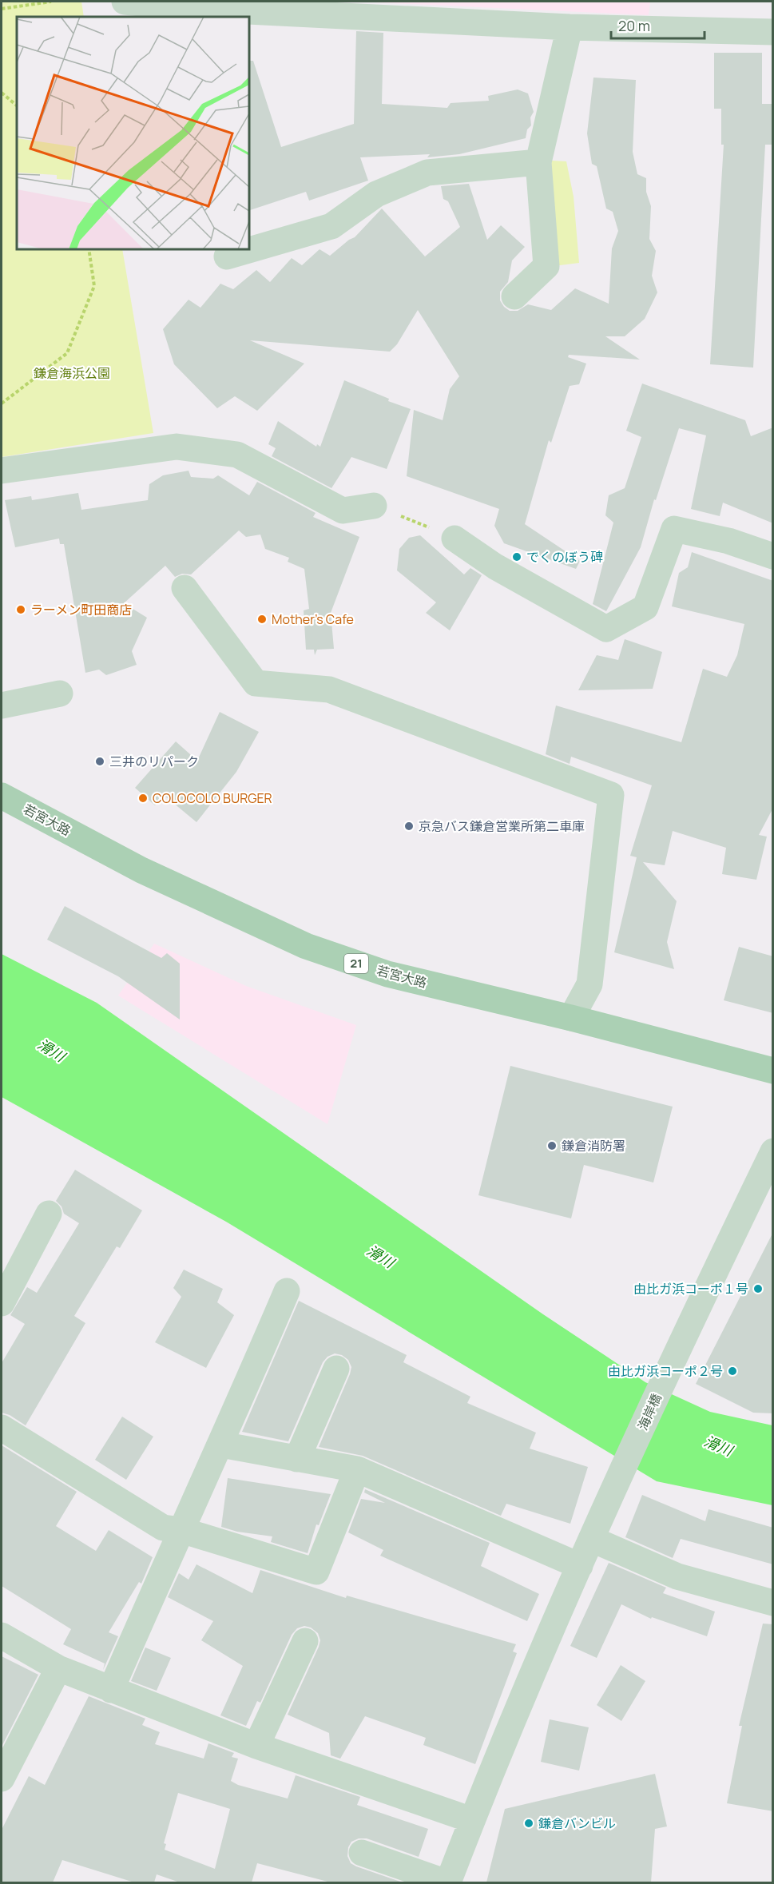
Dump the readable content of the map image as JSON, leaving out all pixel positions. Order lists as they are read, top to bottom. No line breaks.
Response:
{"streets":{"main road":["若宮大路","21"],"street":["海岸橋"]},"water":["滑川"],"parks":["鎌倉海浜公園"],"places":["でくのぼう碑","ラーメン町田商店","Mother's Cafe","三井のリパーク","COLOCOLO BURGER","京急バス鎌倉営業所第二車庫","鎌倉消防署","由比ガ浜コーポ１号","由比ガ浜コーポ２号","鎌倉バンビル"],"scale_bar":"20 m"}
